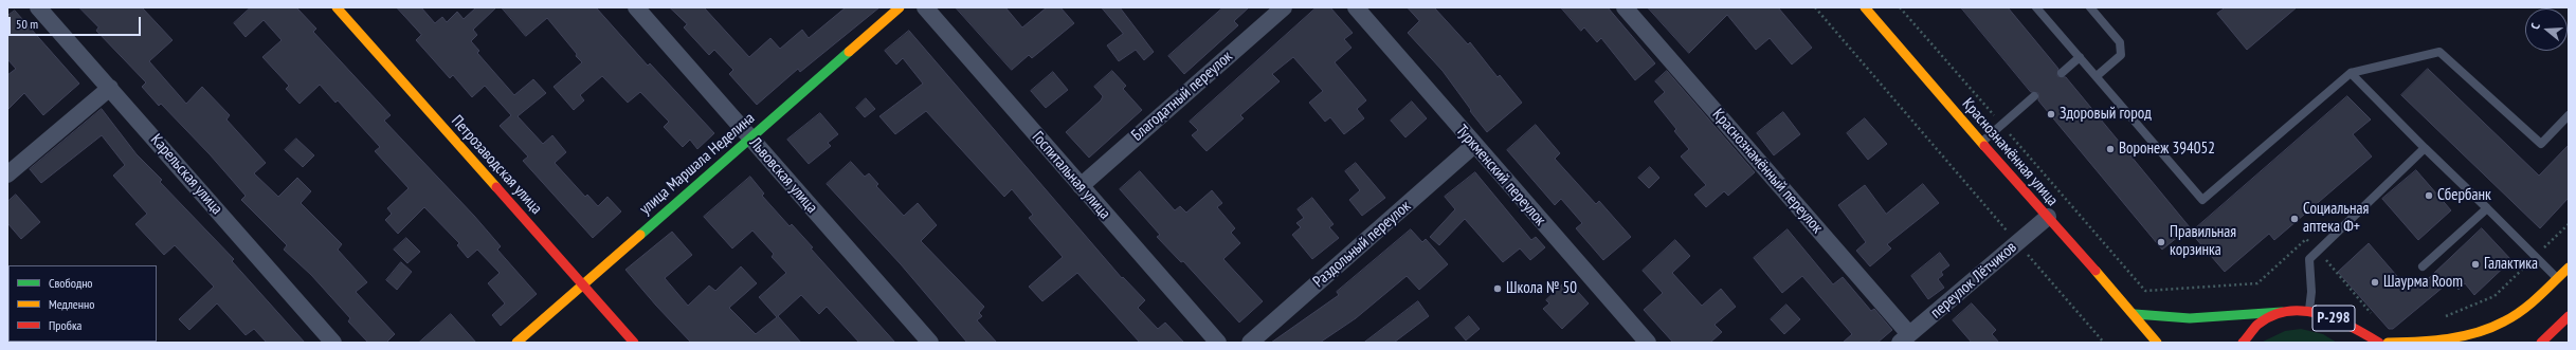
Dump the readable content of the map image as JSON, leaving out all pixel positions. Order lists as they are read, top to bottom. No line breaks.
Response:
{"streets":{"main road":["Краснознамённая улица","улица Маршала Неделина","Петрозаводская улица","Р-298"],"street":["Благодатный переулок","Краснознамённый переулок","Карельская улица","Львовская улица","Госпитальная улица","Туркменский переулок","Раздольный переулок","переулок Лётчиков"]},"crossings":[["Благодатный переулок","Госпитальная улица"],["Краснознамённая улица","переулок Лётчиков"],["улица Маршала Неделина","Петрозаводская улица"],["улица Маршала Неделина","Львовская улица"],["Краснознамённый переулок","переулок Лётчиков"],["Туркменский переулок","Раздольный переулок"]],"places":["Здоровый город","Воронеж 394052","Сбербанк","Социальная аптека Ф+","Правильная корзинка","Галактика","Шаурма Room","Школа № 50"],"legend":["Свободно","Медленно","Пробка"],"scale_bar":"50 m","north":"left"}
